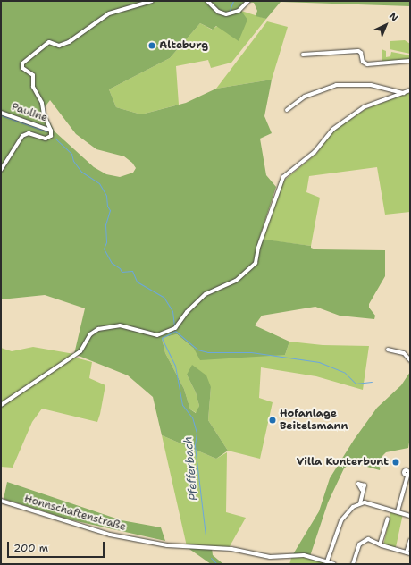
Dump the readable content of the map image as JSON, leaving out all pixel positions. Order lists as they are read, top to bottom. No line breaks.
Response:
{"streets":{"street":["Pauline","Honnschaftenstraße"]},"water":["Pfefferbach"],"places":["Alteburg","Hofanlage Beitelsmann","Villa Kunterbunt"],"scale_bar":"200 m","north":"top right"}
